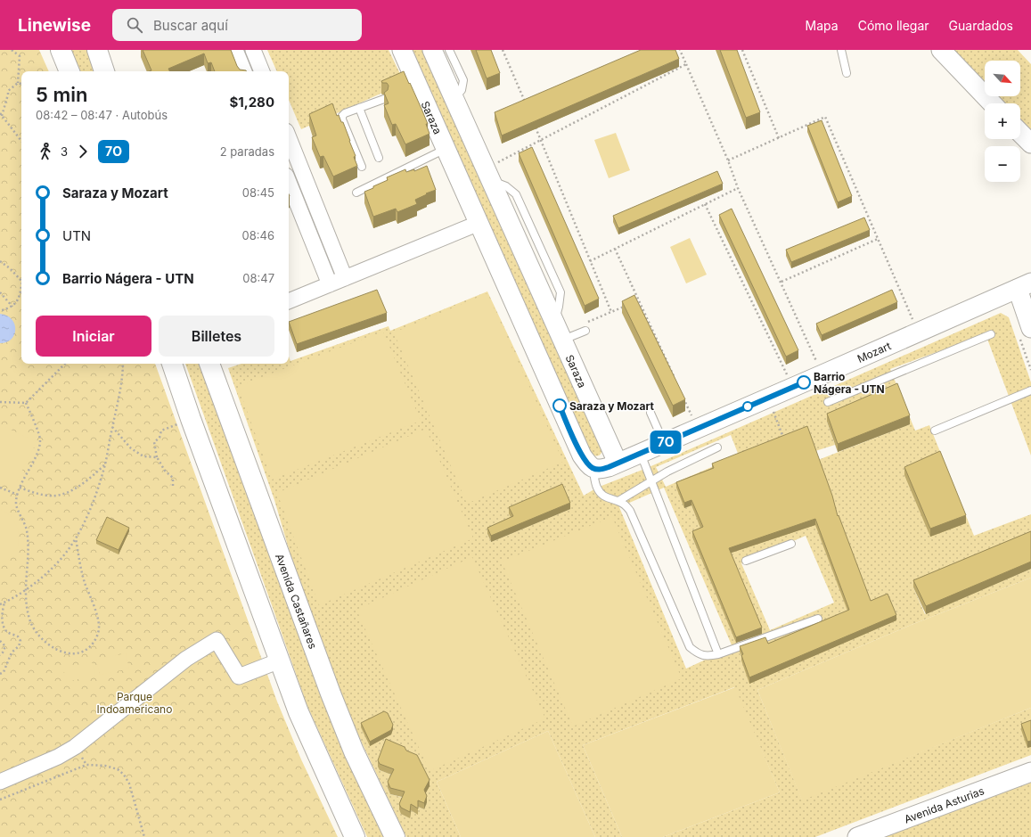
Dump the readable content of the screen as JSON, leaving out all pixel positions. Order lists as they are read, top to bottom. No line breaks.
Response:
{"streets":{"main road":["Avenida Castañares"],"street":["Saraza","Mozart","Avenida Asturias"]},"crossings":[["Saraza","Mozart"]],"parks":["Parque Indoamericano"],"places":["Barrio Nágera - UTN","Saraza y Mozart"],"lines":["bus line 7O"],"north":"bottom right","page":{"header":"Linewise","search":"Buscar aquí","nav":["Mapa","Cómo llegar","Guardados"],"on_map":"7O","map_buttons":["+","−"],"heading":["5 min","08:42 – 08:47 · Autobús","$1,280"],"legs":["3","7O","2 paradas"],"list":[{"name":"Saraza y Mozart","value":"08:45"},{"name":"UTN","value":"08:46"},{"name":"Barrio Nágera - UTN","value":"08:47"}],"buttons":["Iniciar","Billetes"]}}
